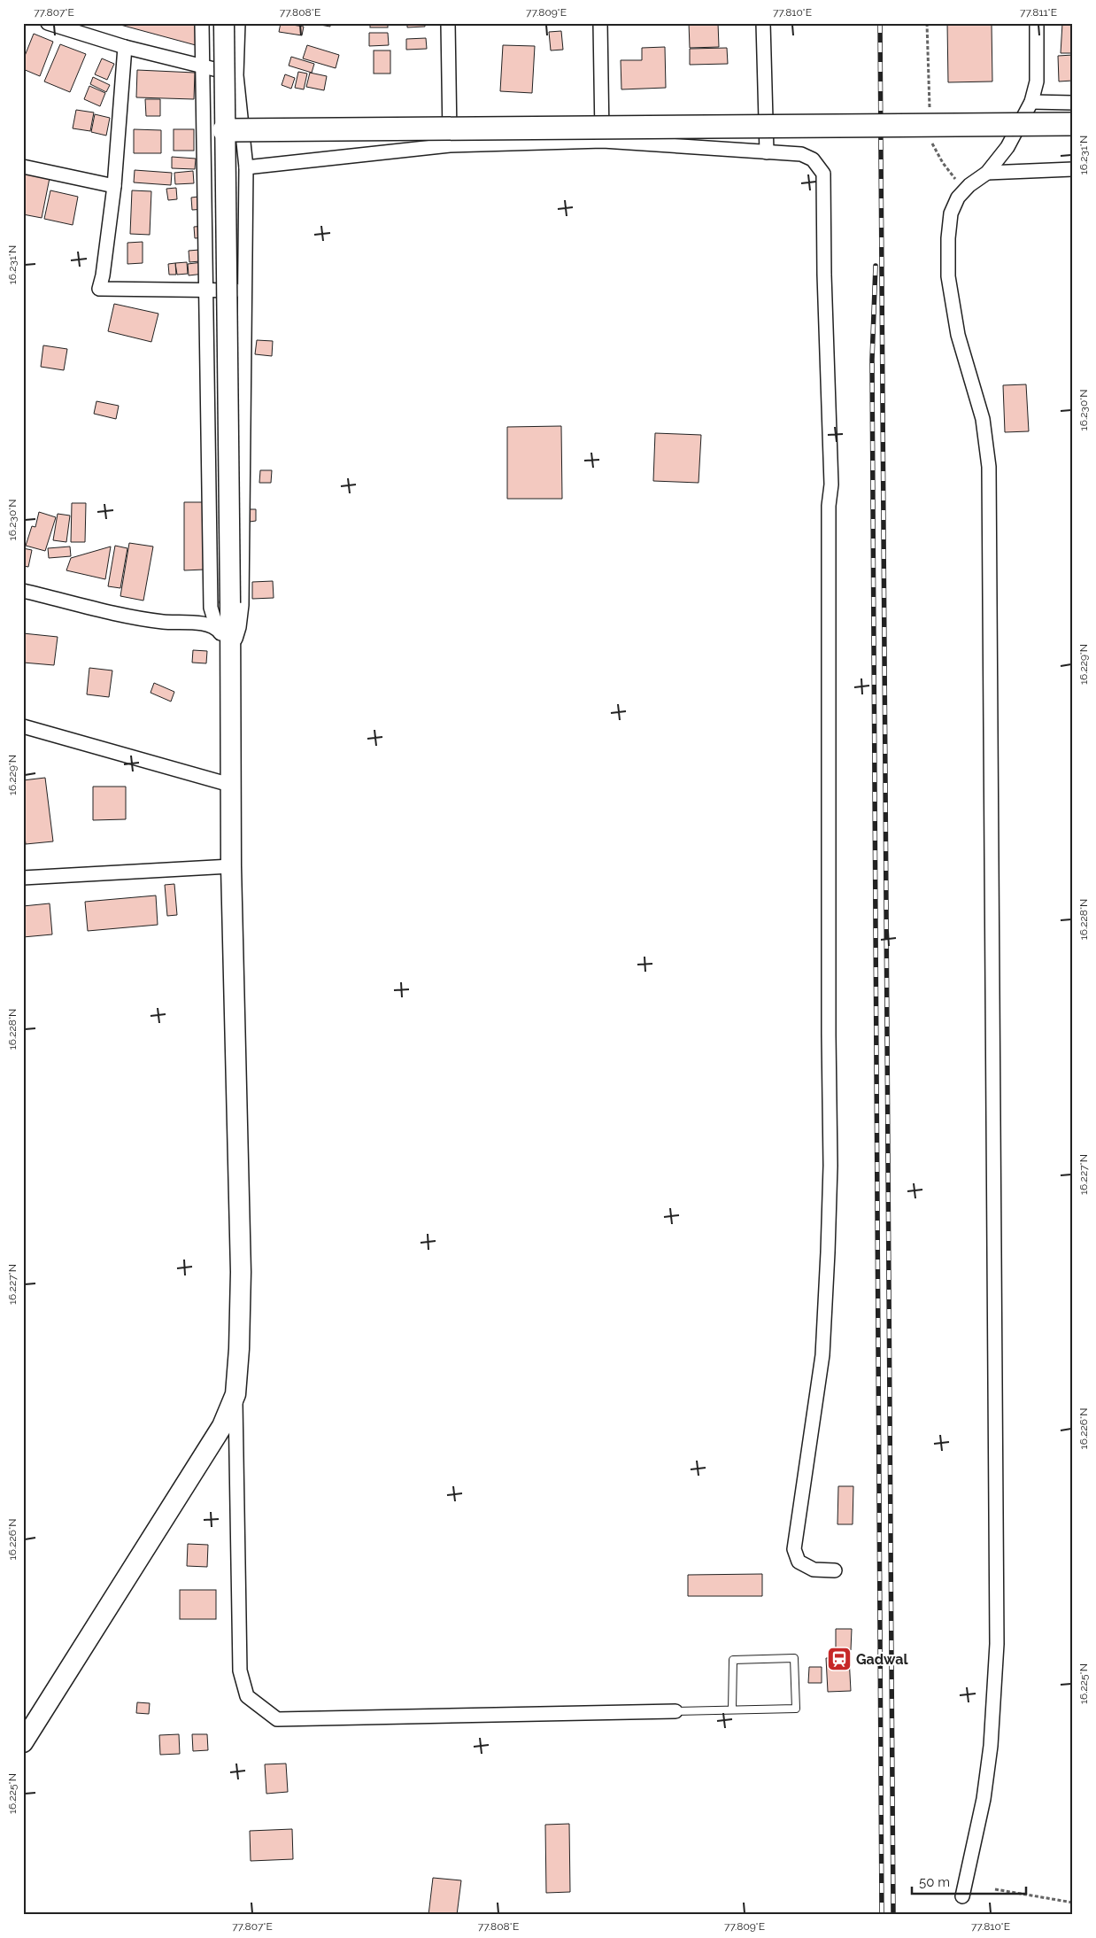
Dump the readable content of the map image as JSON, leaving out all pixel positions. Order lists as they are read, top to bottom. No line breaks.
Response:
{"places":{"station":["Gadwal"]},"scale_bar":"50 m","coordinates":["77.807°E","77.808°E","77.809°E","77.810°E","77.811°E","16.231°N","16.230°N","16.229°N","16.228°N","16.227°N","16.226°N","16.225°N"]}
